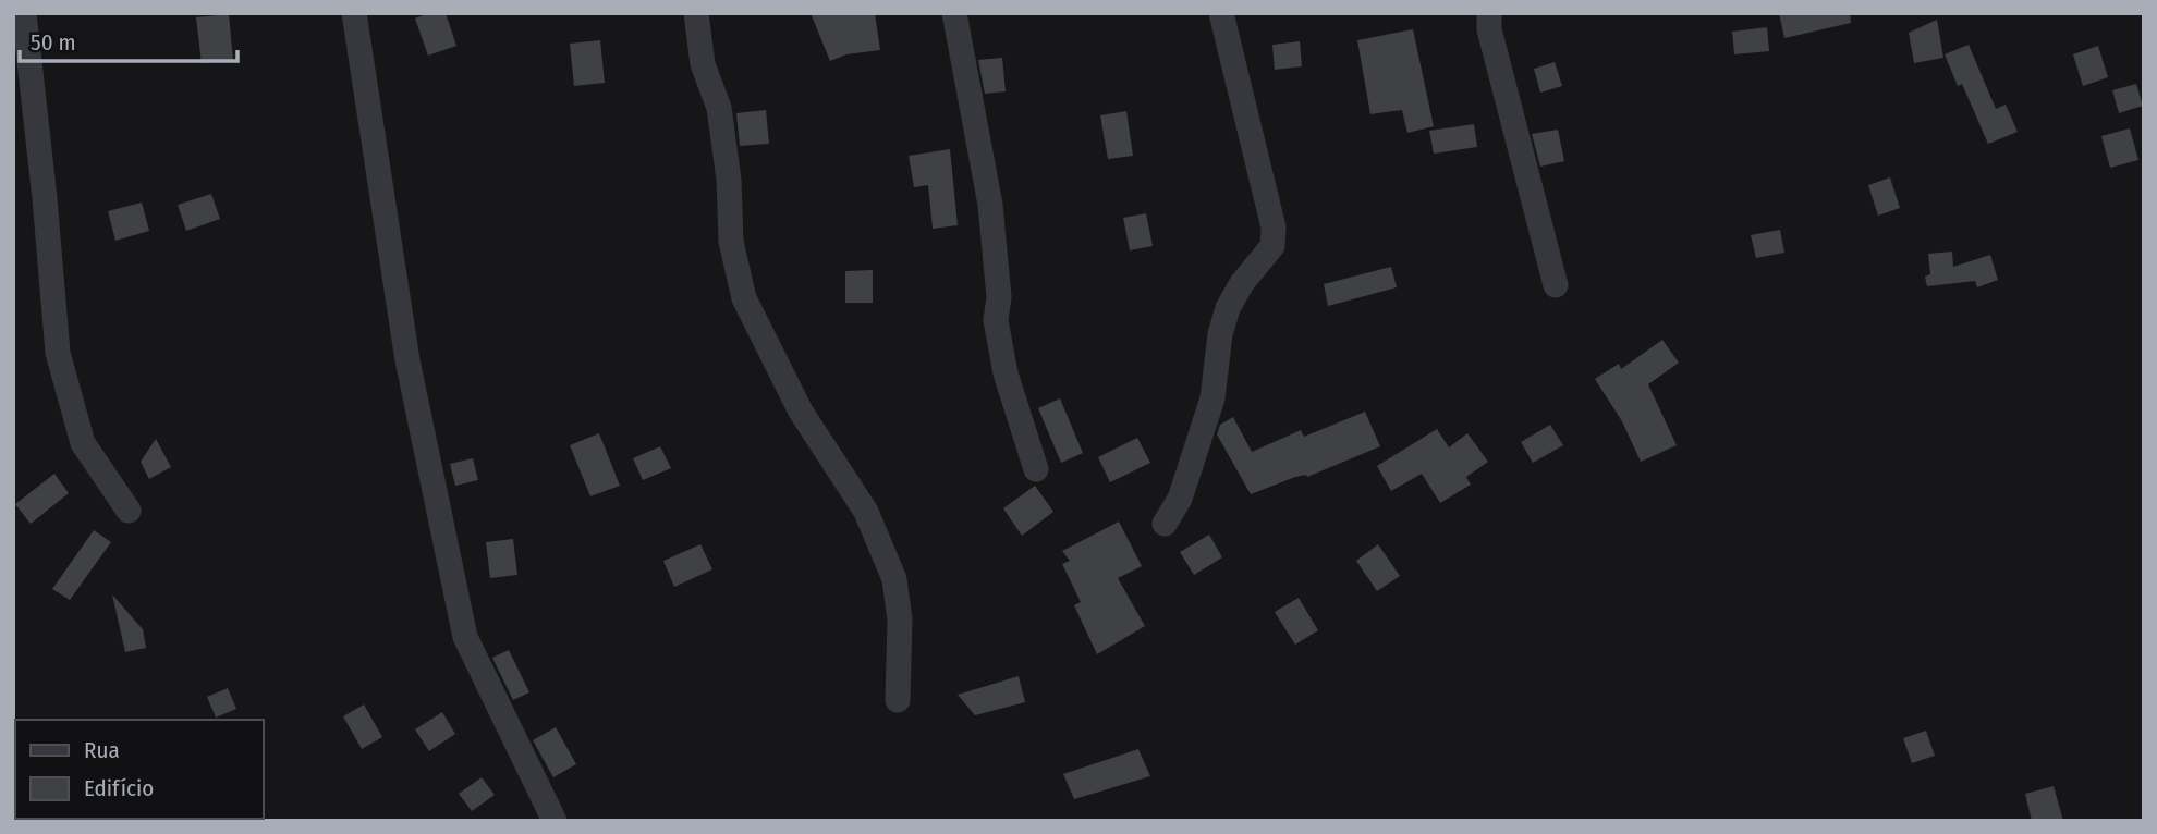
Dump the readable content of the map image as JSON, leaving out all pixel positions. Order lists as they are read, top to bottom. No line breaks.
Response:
{"legend":["Rua","Edifício"],"scale_bar":"50 m"}
